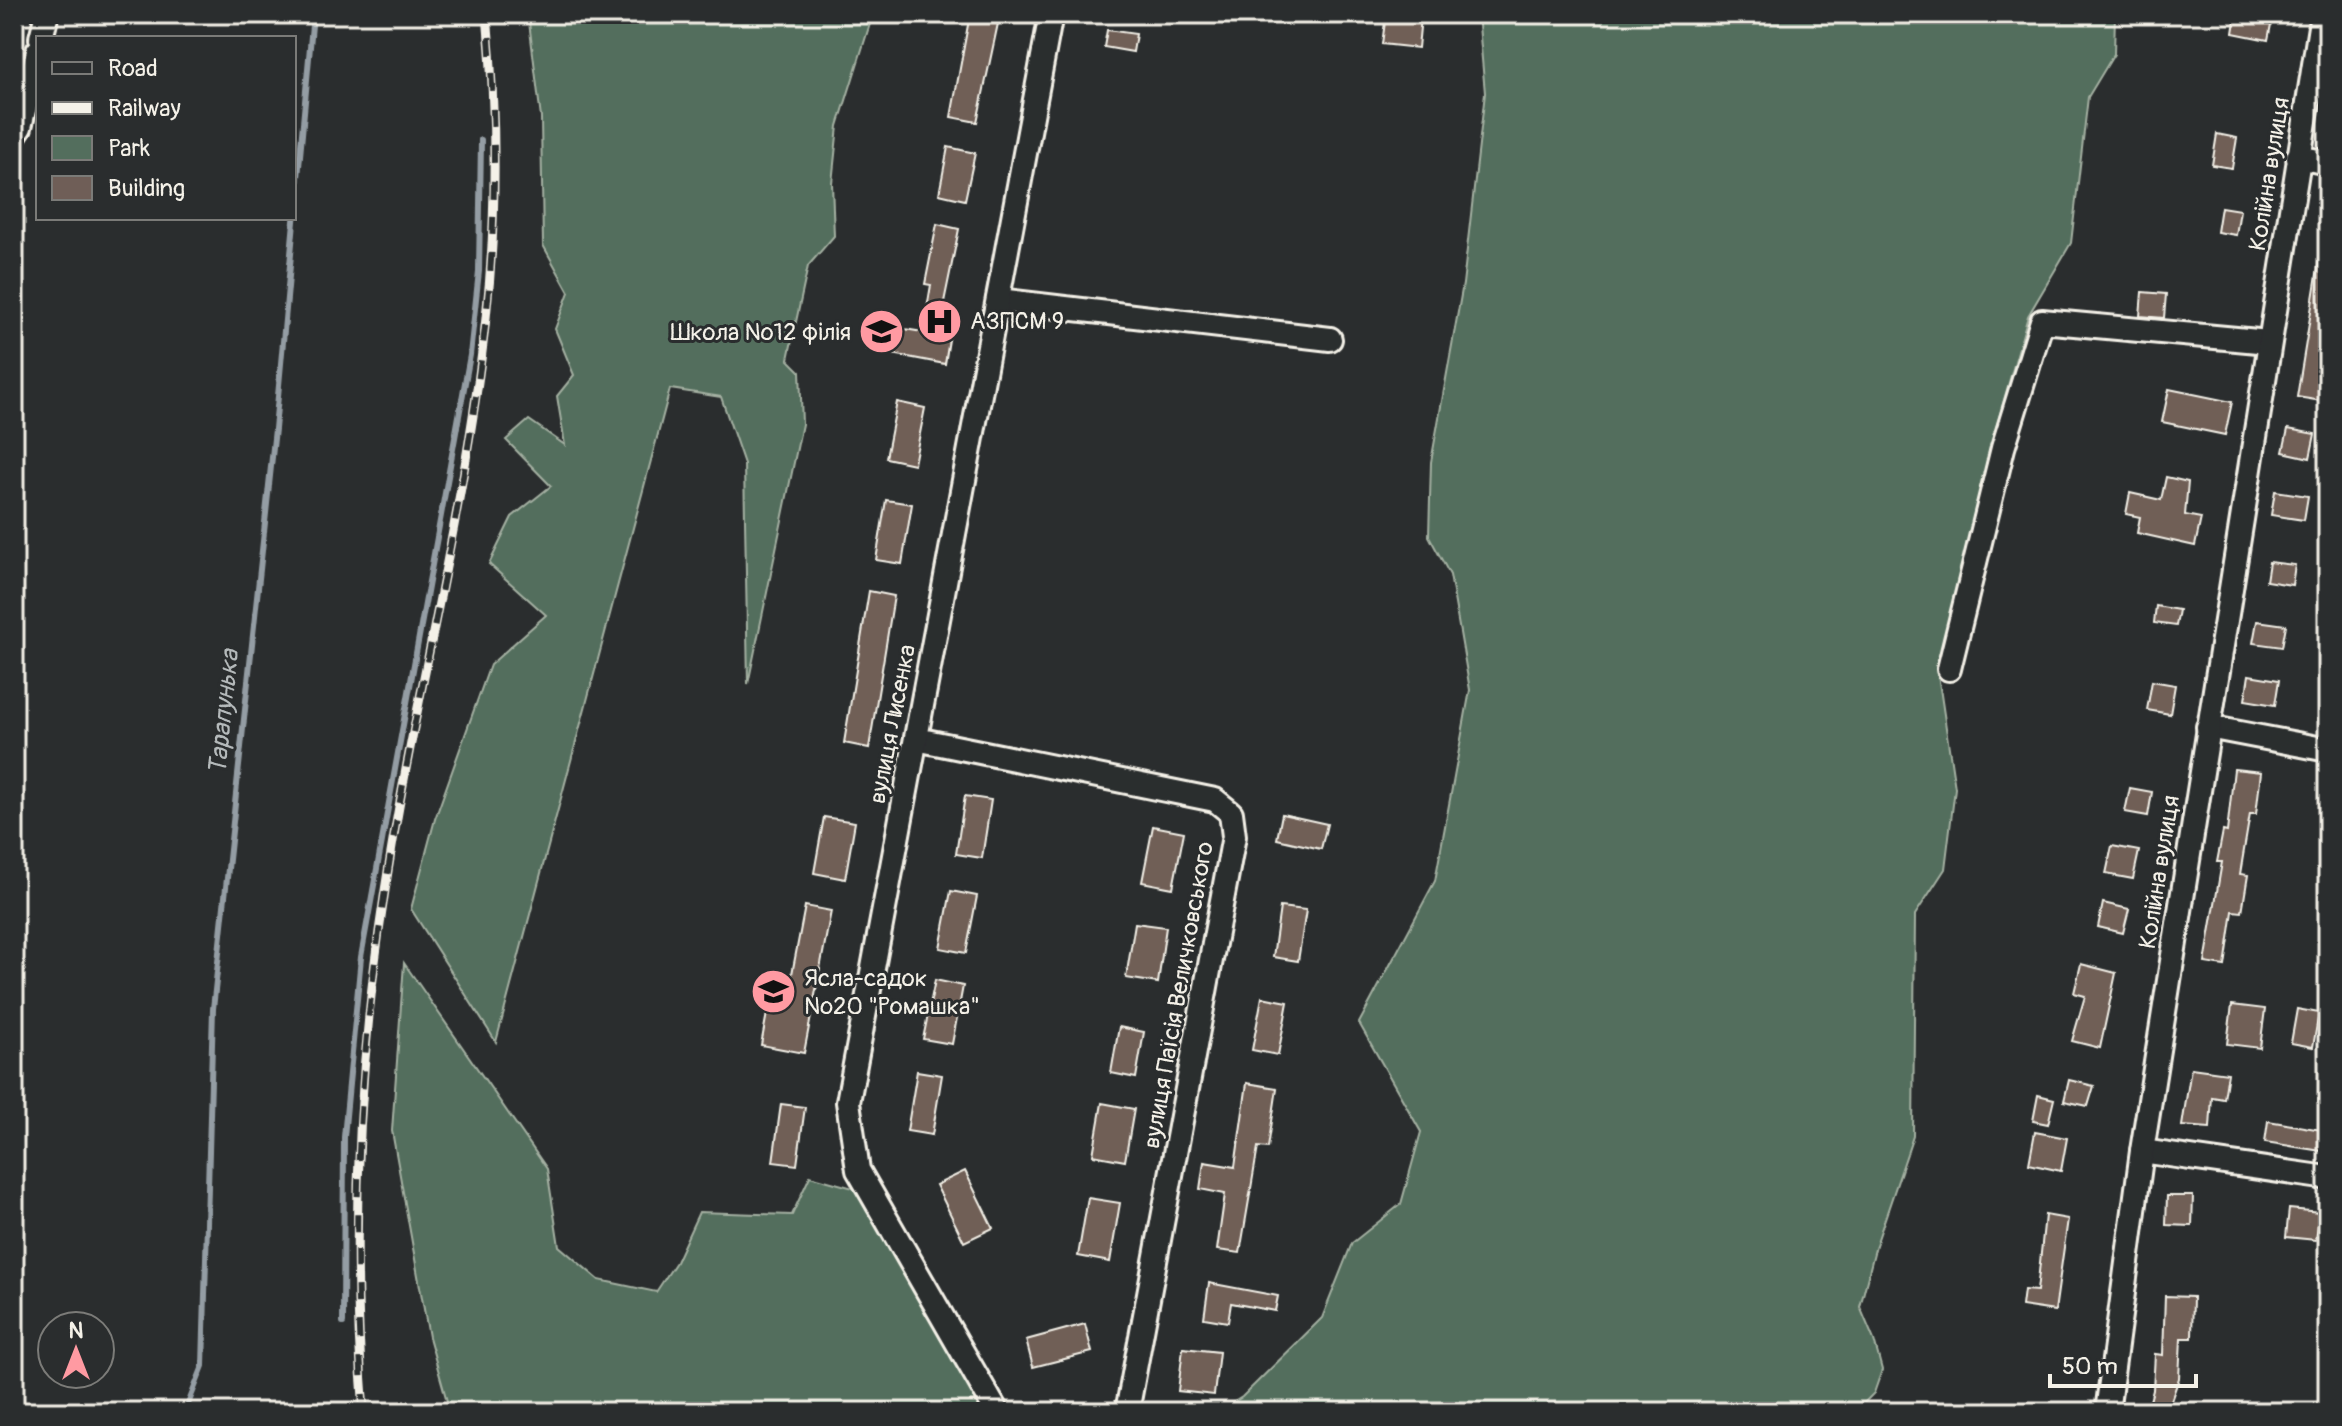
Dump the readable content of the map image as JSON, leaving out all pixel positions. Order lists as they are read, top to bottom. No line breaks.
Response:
{"streets":{"street":["Колійна вулиця","вулиця Лисенка","вулиця Паїсія Величковського"]},"crossings":[["вулиця Лисенка","вулиця Паїсія Величковського"]],"water":["Тарапунька"],"places":{"hospital":["АЗПСМ 9"],"school or university":["Школа №12 філія","Ясла-садок №20 \"Ромашка\""]},"legend":["Road","Railway","Park","Building"],"scale_bar":"50 m","north":"top"}
